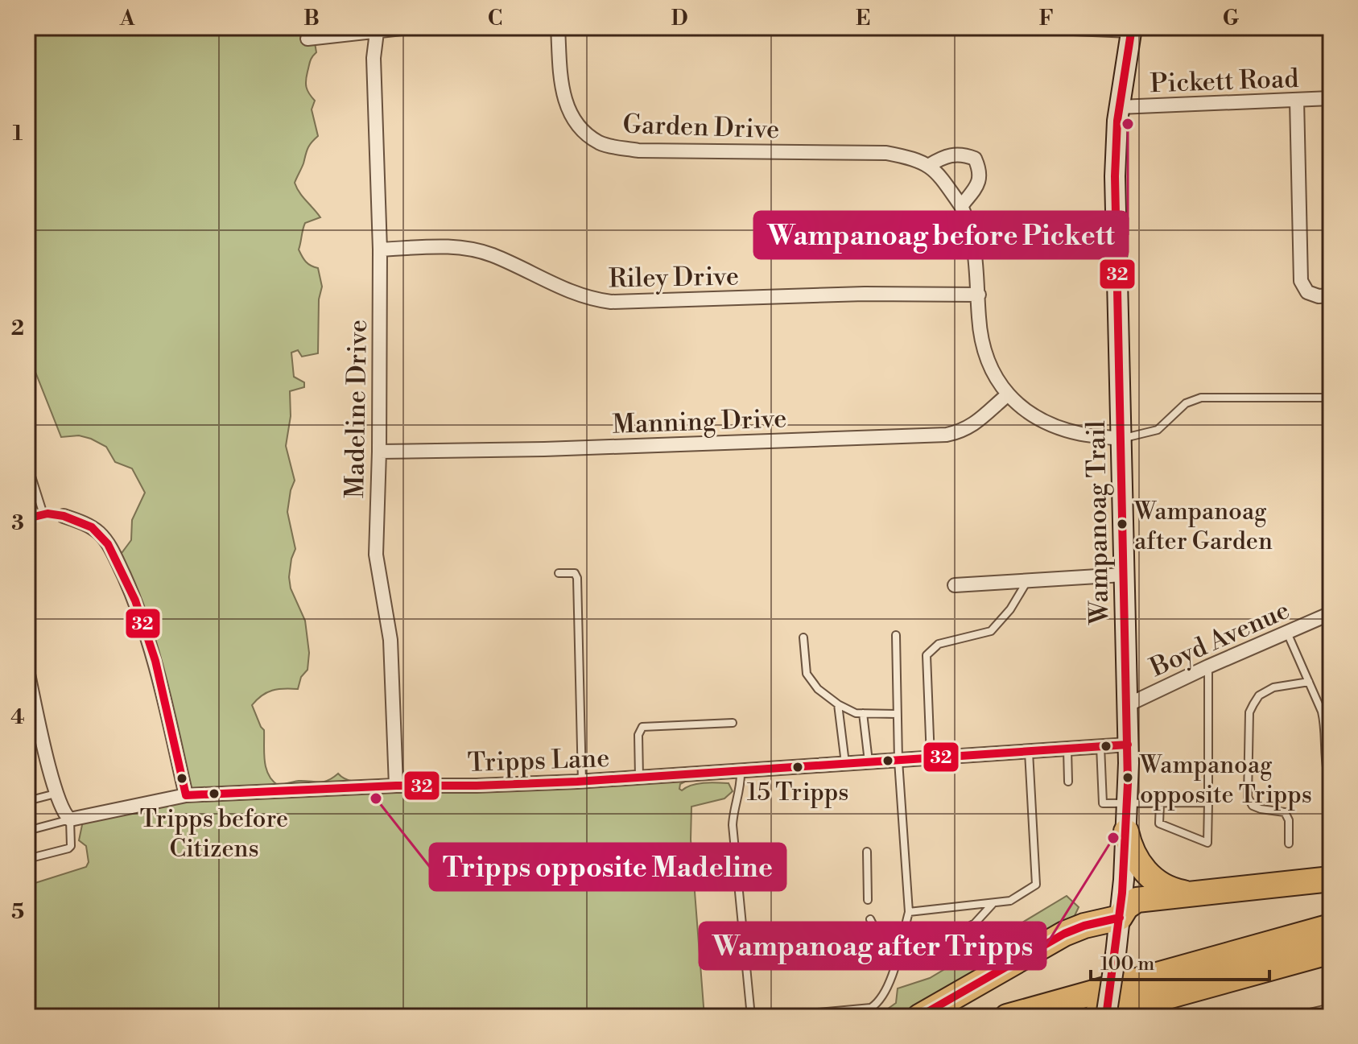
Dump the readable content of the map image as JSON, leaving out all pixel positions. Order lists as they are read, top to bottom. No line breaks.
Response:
{"streets":{"main road":["Wampanoag Trail"],"street":["Pickett Road","Garden Drive","Riley Drive","Madeline Drive","Manning Drive","Boyd Avenue","Tripps Lane"]},"crossings":[["Pickett Road","Wampanoag Trail"],["Garden Drive","Riley Drive"],["Garden Drive","Manning Drive"],["Garden Drive","Wampanoag Trail"],["Riley Drive","Madeline Drive"],["Madeline Drive","Manning Drive"],["Madeline Drive","Tripps Lane"],["Wampanoag Trail","Boyd Avenue"],["Wampanoag Trail","Tripps Lane"]],"places":["Wampanoag before Pickett","Wampanoag after Garden","15 Tripps","Wampanoag opposite Tripps","Tripps before Citizens","Tripps opposite Madeline","Wampanoag after Tripps"],"lines":["transit line 32"],"scale_bar":"100 m","grid":{"columns":["A","B","C","D","E","F","G"],"rows":["1","2","3","4","5"]}}
